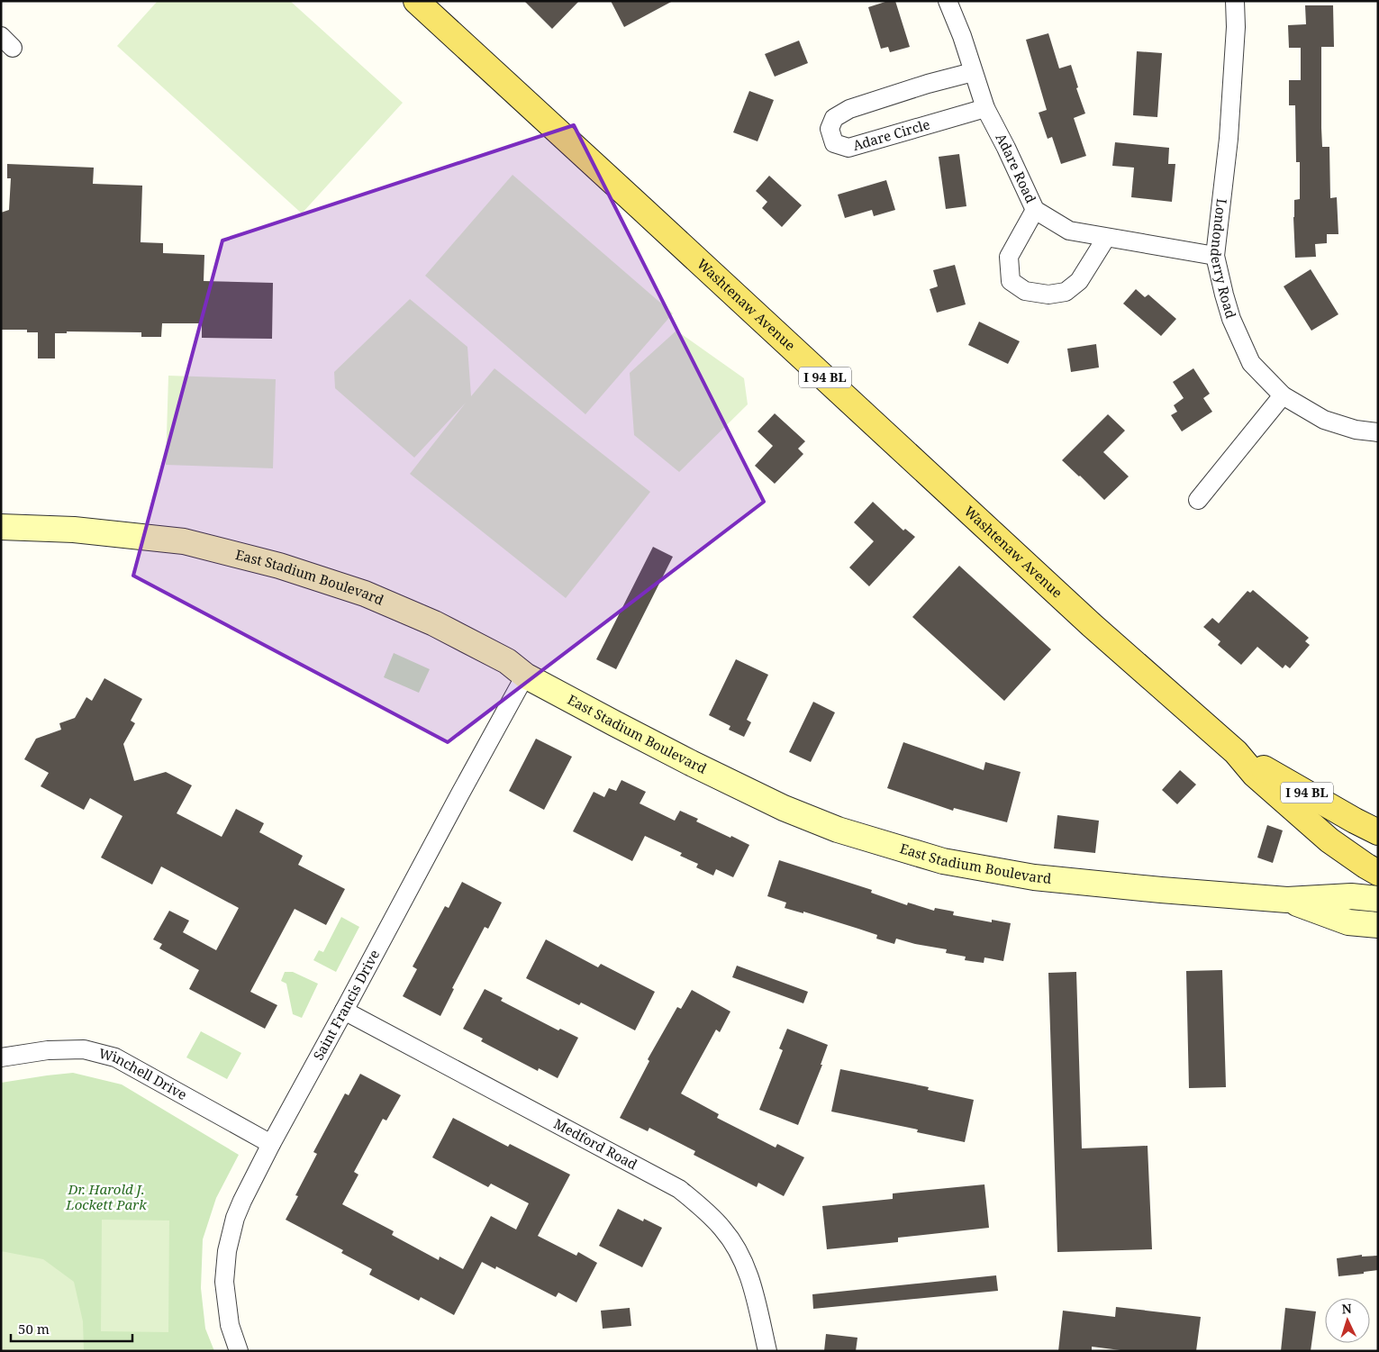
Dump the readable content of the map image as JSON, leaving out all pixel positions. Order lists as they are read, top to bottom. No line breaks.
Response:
{"streets":{"main road":["Washtenaw Avenue","I 94 BL","East Stadium Boulevard"],"street":["Adare Circle","Adare Road","Londonderry Road","Saint Francis Drive","Winchell Drive","Medford Road"]},"crossings":[["Adare Circle","Adare Road"],["Adare Road","Londonderry Road"],["East Stadium Boulevard","Saint Francis Drive"],["Saint Francis Drive","Winchell Drive"],["Saint Francis Drive","Medford Road"]],"parks":["Dr. Harold J. Lockett Park"],"scale_bar":"50 m","north":"top"}
